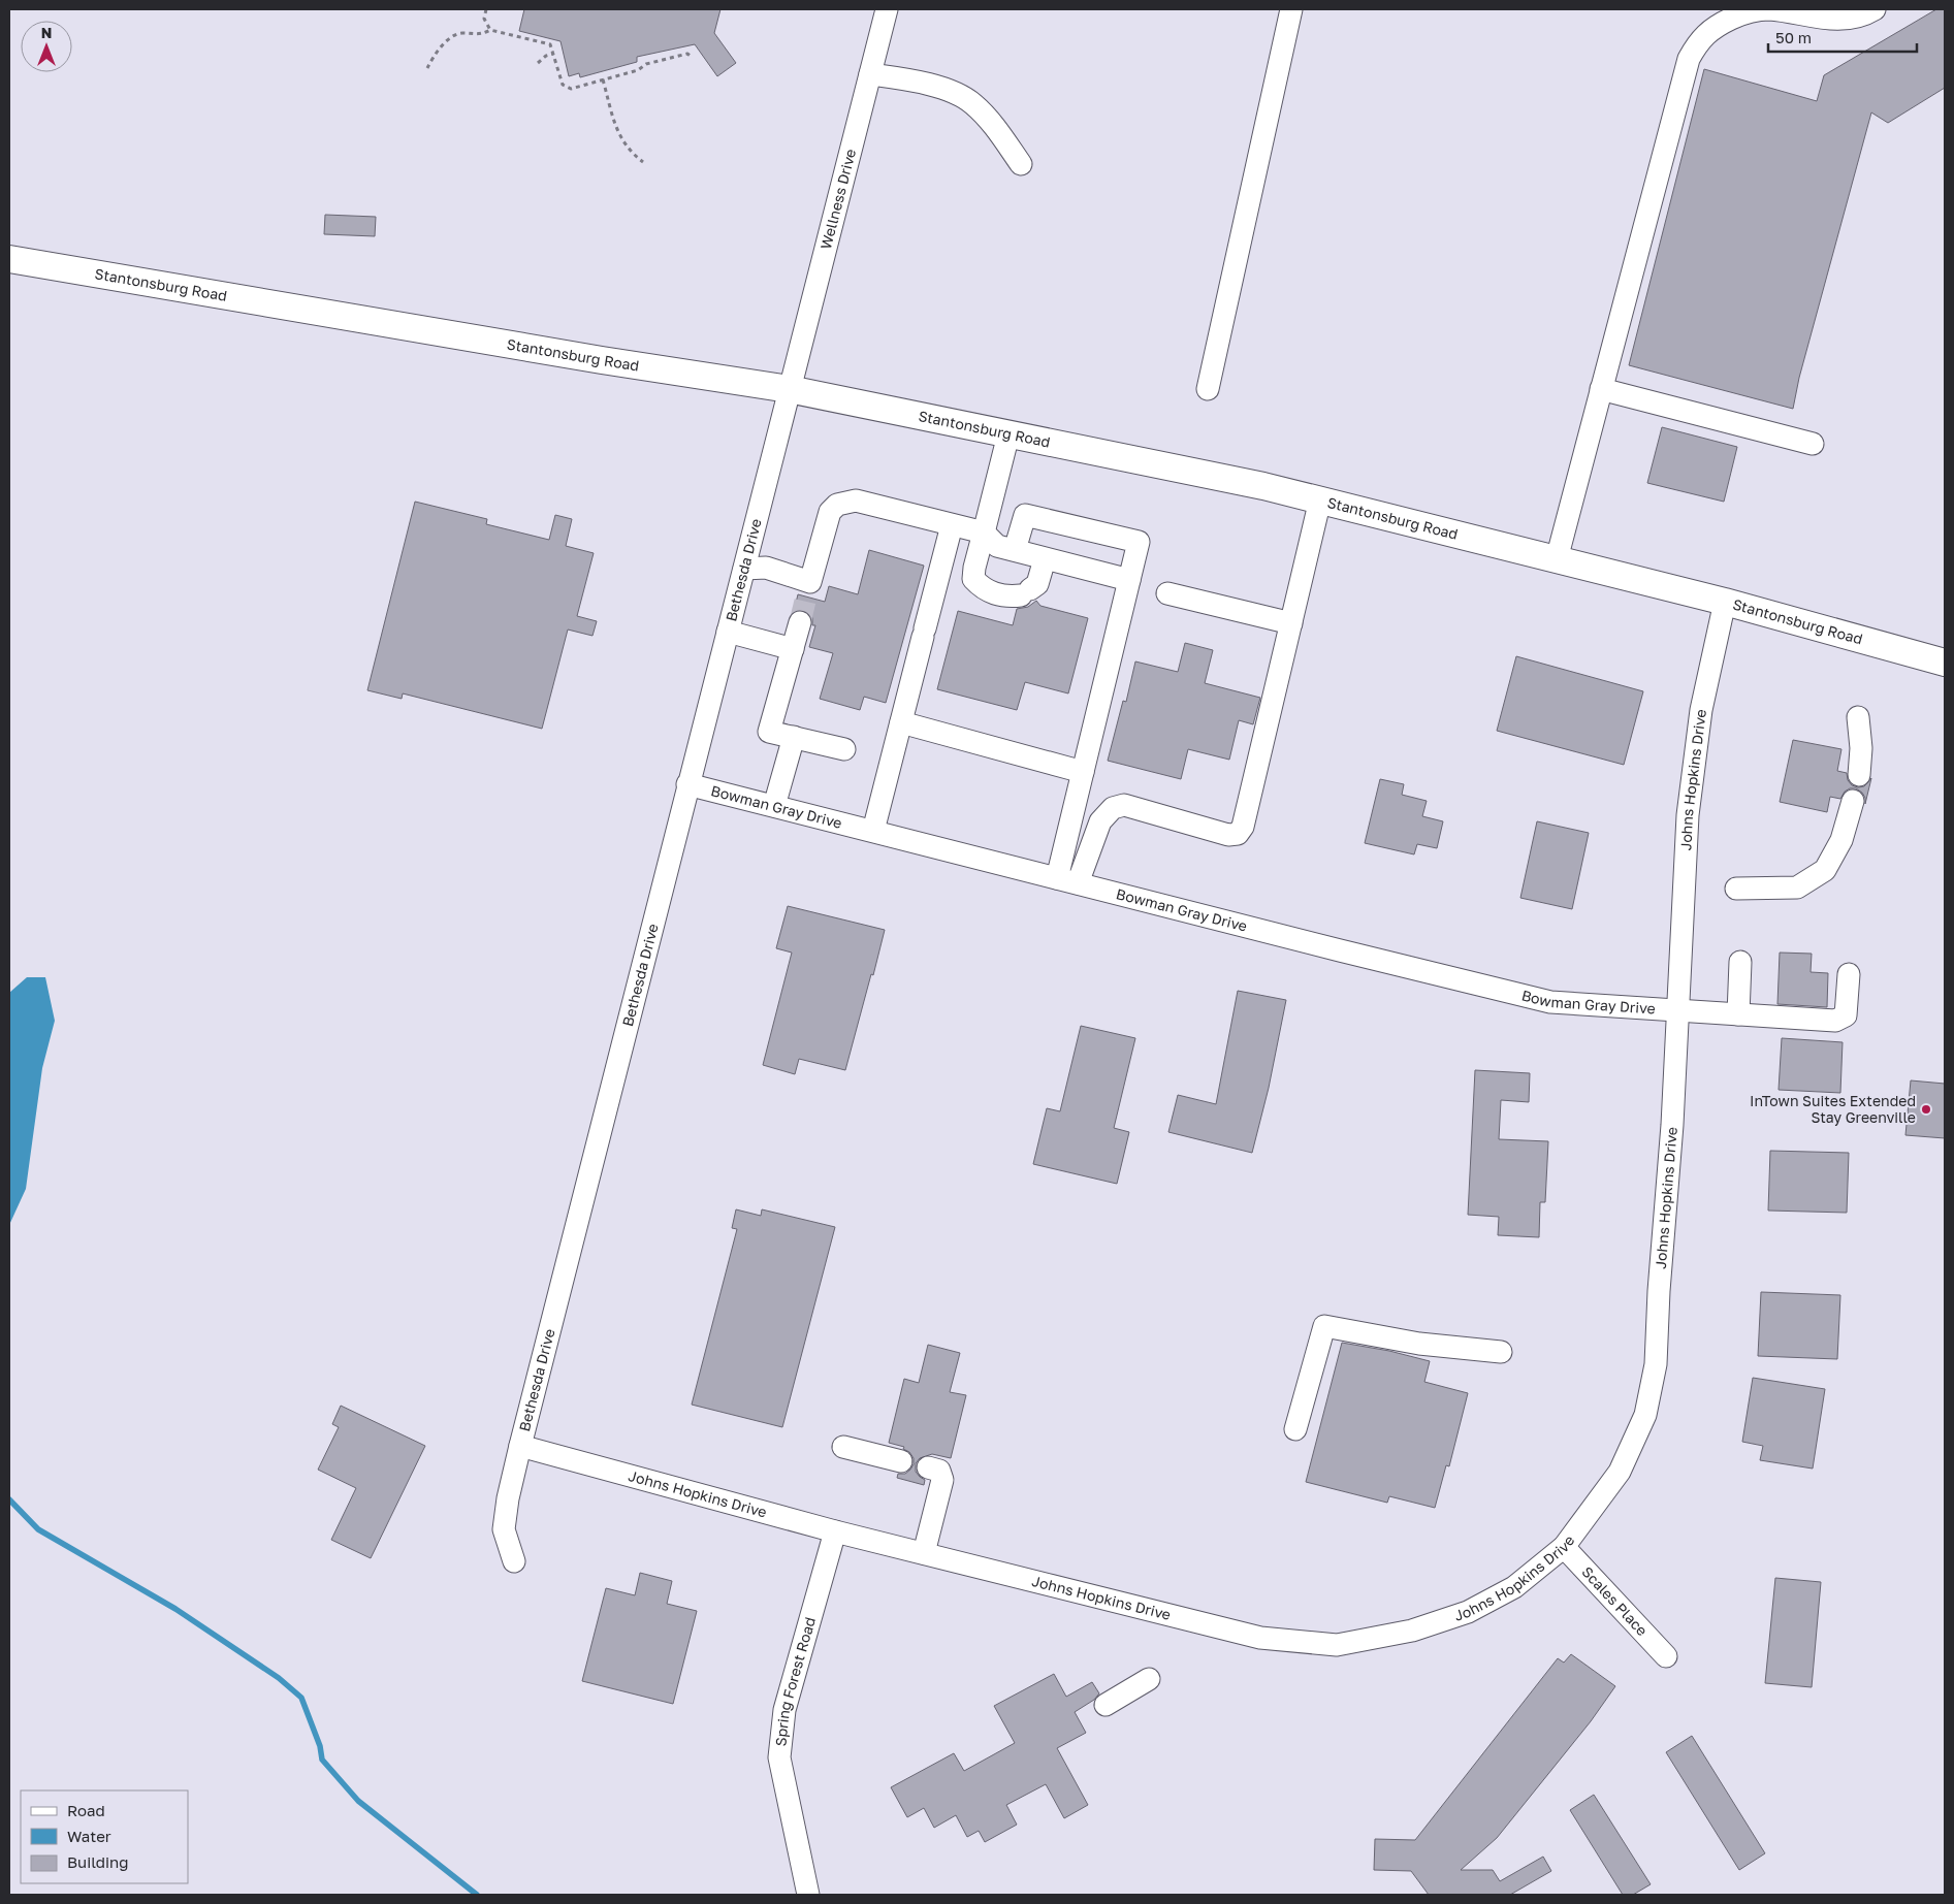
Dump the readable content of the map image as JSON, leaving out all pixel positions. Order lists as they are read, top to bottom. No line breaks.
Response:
{"streets":{"main road":["Stantonsburg Road"],"street":["Wellness Drive","Bethesda Drive","Johns Hopkins Drive","Bowman Gray Drive","Scales Place","Spring Forest Road"]},"crossings":[["Wellness Drive","Stantonsburg Road"],["Wellness Drive","Bethesda Drive"],["Stantonsburg Road","Bethesda Drive"],["Stantonsburg Road","Johns Hopkins Drive"],["Bethesda Drive","Johns Hopkins Drive"],["Bethesda Drive","Bowman Gray Drive"],["Johns Hopkins Drive","Bowman Gray Drive"],["Johns Hopkins Drive","Scales Place"],["Johns Hopkins Drive","Spring Forest Road"]],"places":["InTown Suites Extended Stay Greenville"],"legend":["Road","Water","Building"],"scale_bar":"50 m","north":"top"}
